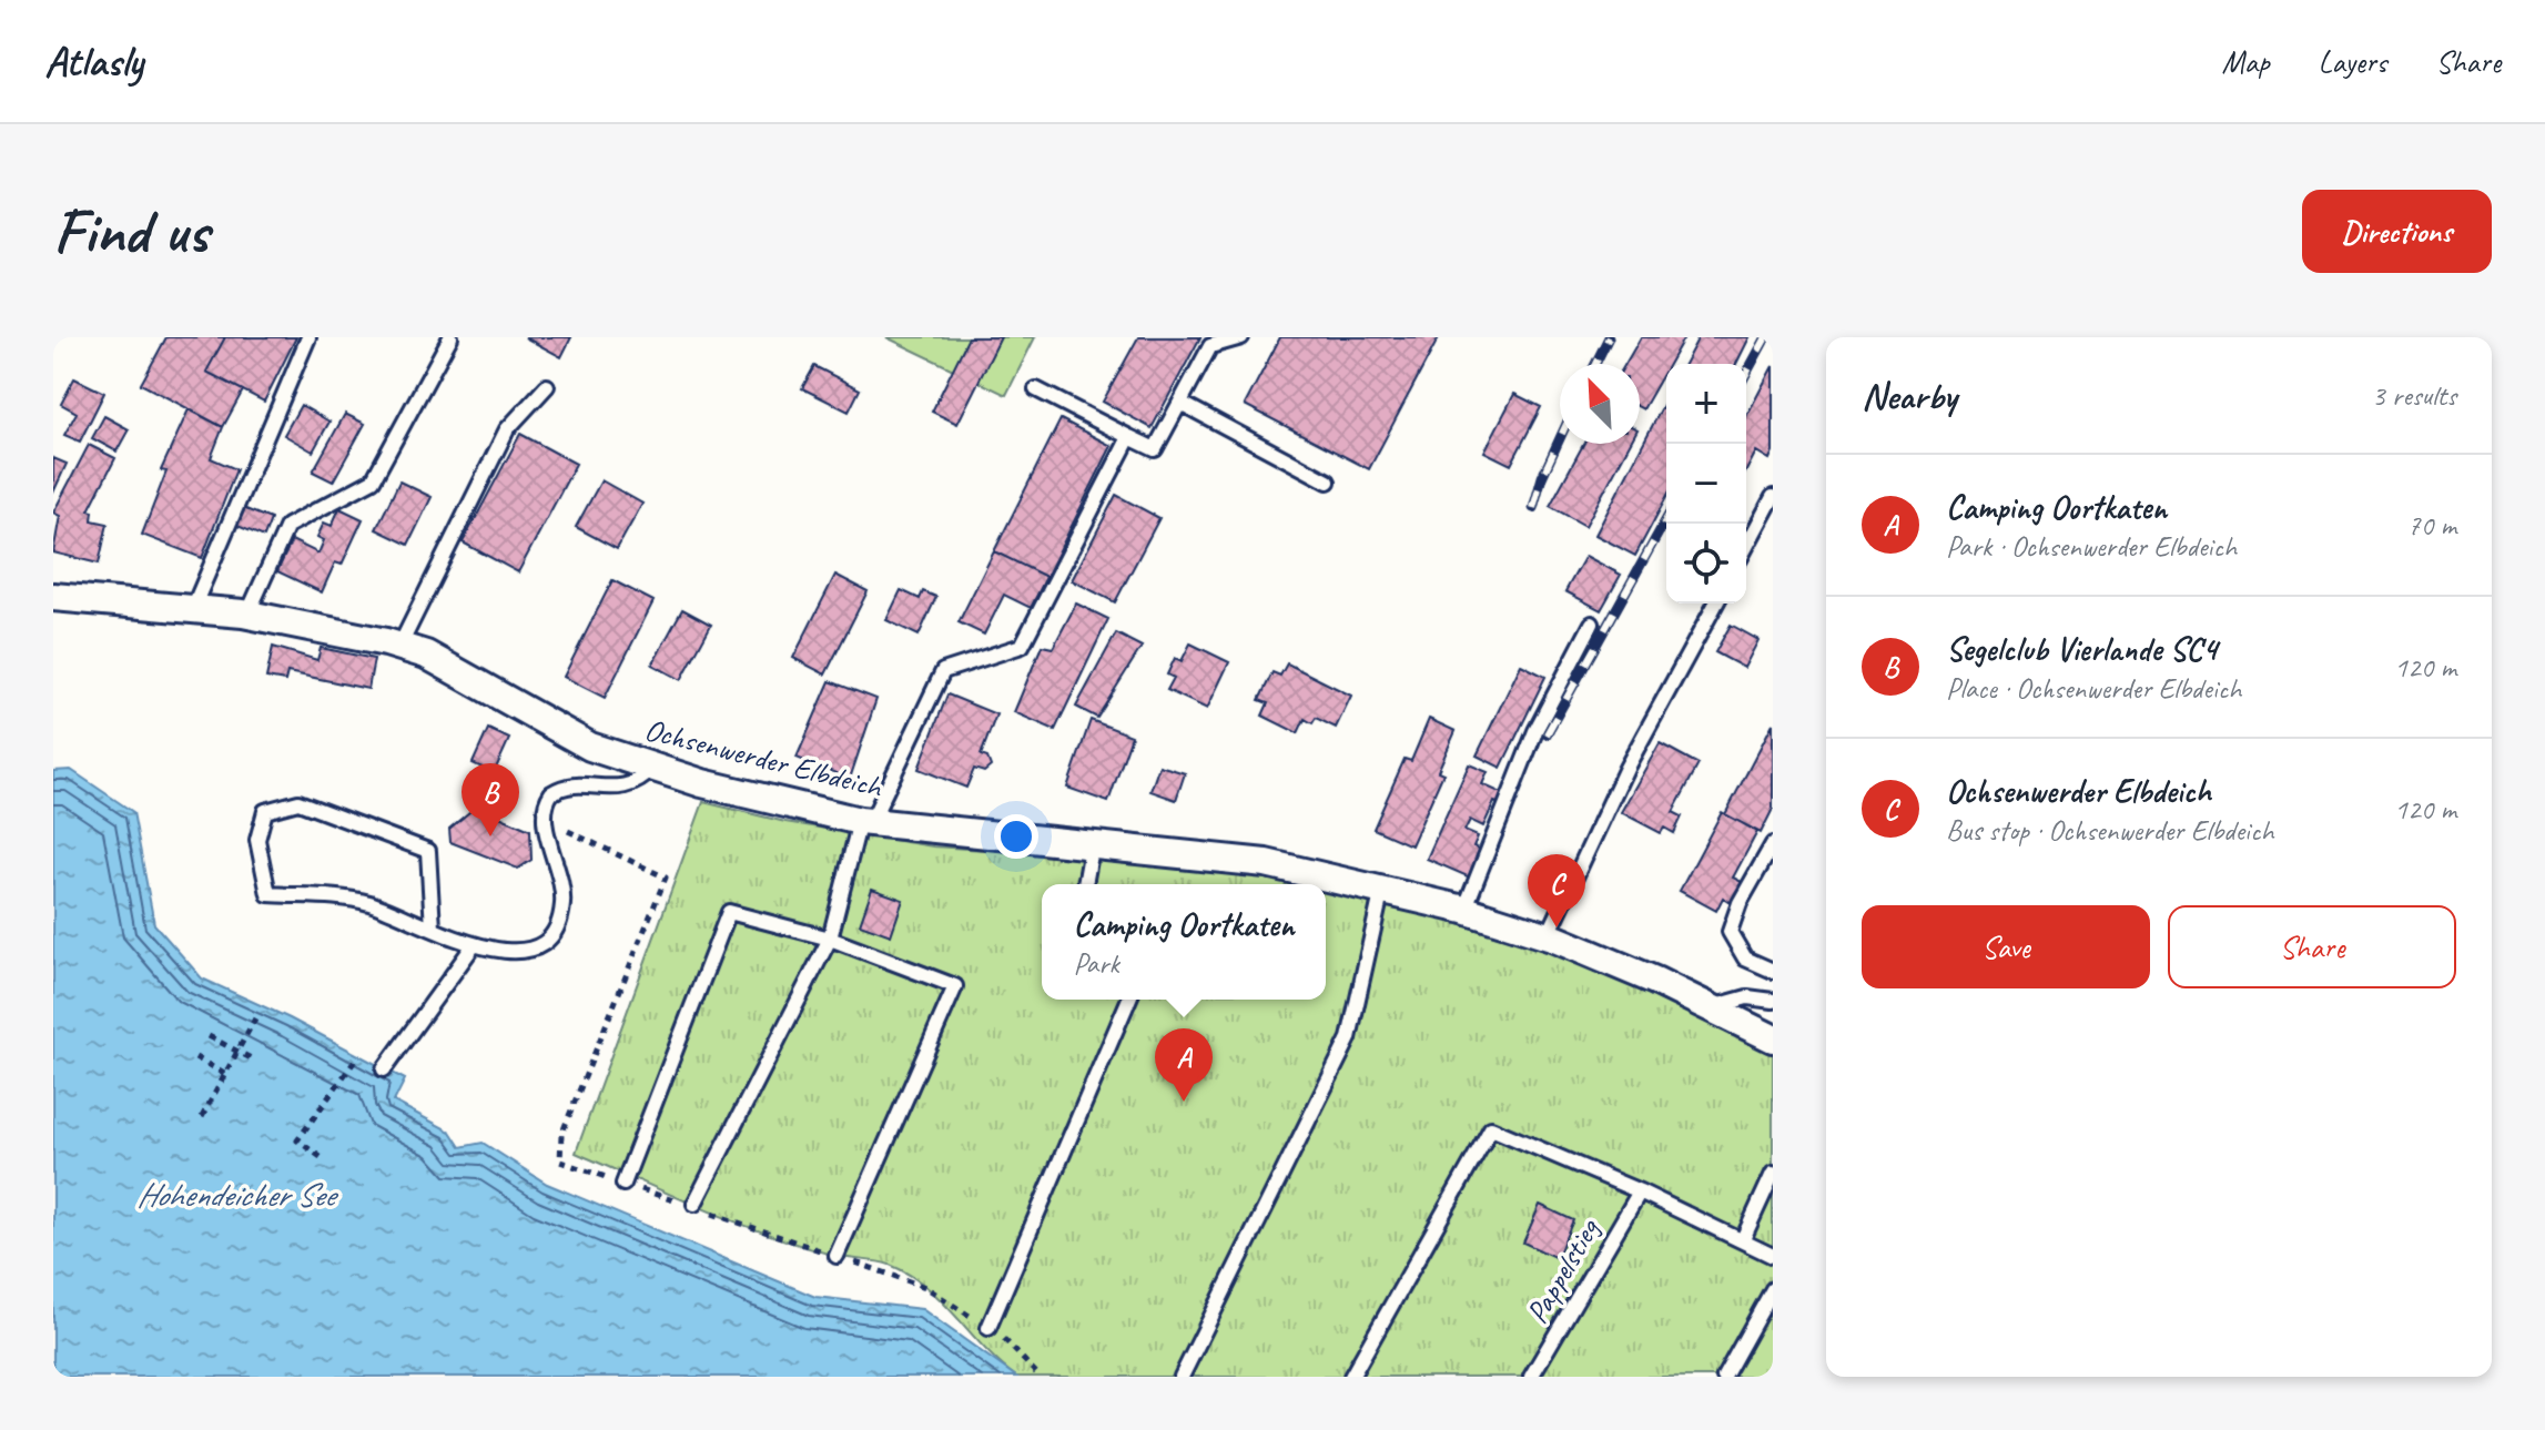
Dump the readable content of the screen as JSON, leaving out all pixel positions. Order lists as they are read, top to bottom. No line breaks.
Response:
{"streets":{"street":["Ochsenwerder Elbdeich"],"lane":["Pappelstieg"]},"water":["Hohendeicher See"],"north":"top left","page":{"header":"Atlasly","nav":["Map","Layers","Share"],"buttons":["Directions",["Save","Share"]],"title":"Find us","heading":["Nearby","3 results"],"map_buttons":["+","−"],"list":[{"mark":"A","name":"Camping Oortkaten","note":"Park · Ochsenwerder Elbdeich","value":"70 m"},{"mark":"B","name":"Segelclub Vierlande SC4","note":"Place · Ochsenwerder Elbdeich","value":"120 m"},{"mark":"C","name":"Ochsenwerder Elbdeich","note":"Bus stop · Ochsenwerder Elbdeich","value":"120 m"}],"pins":["B","C","A"],"popup":["Camping Oortkaten","Park"]}}
